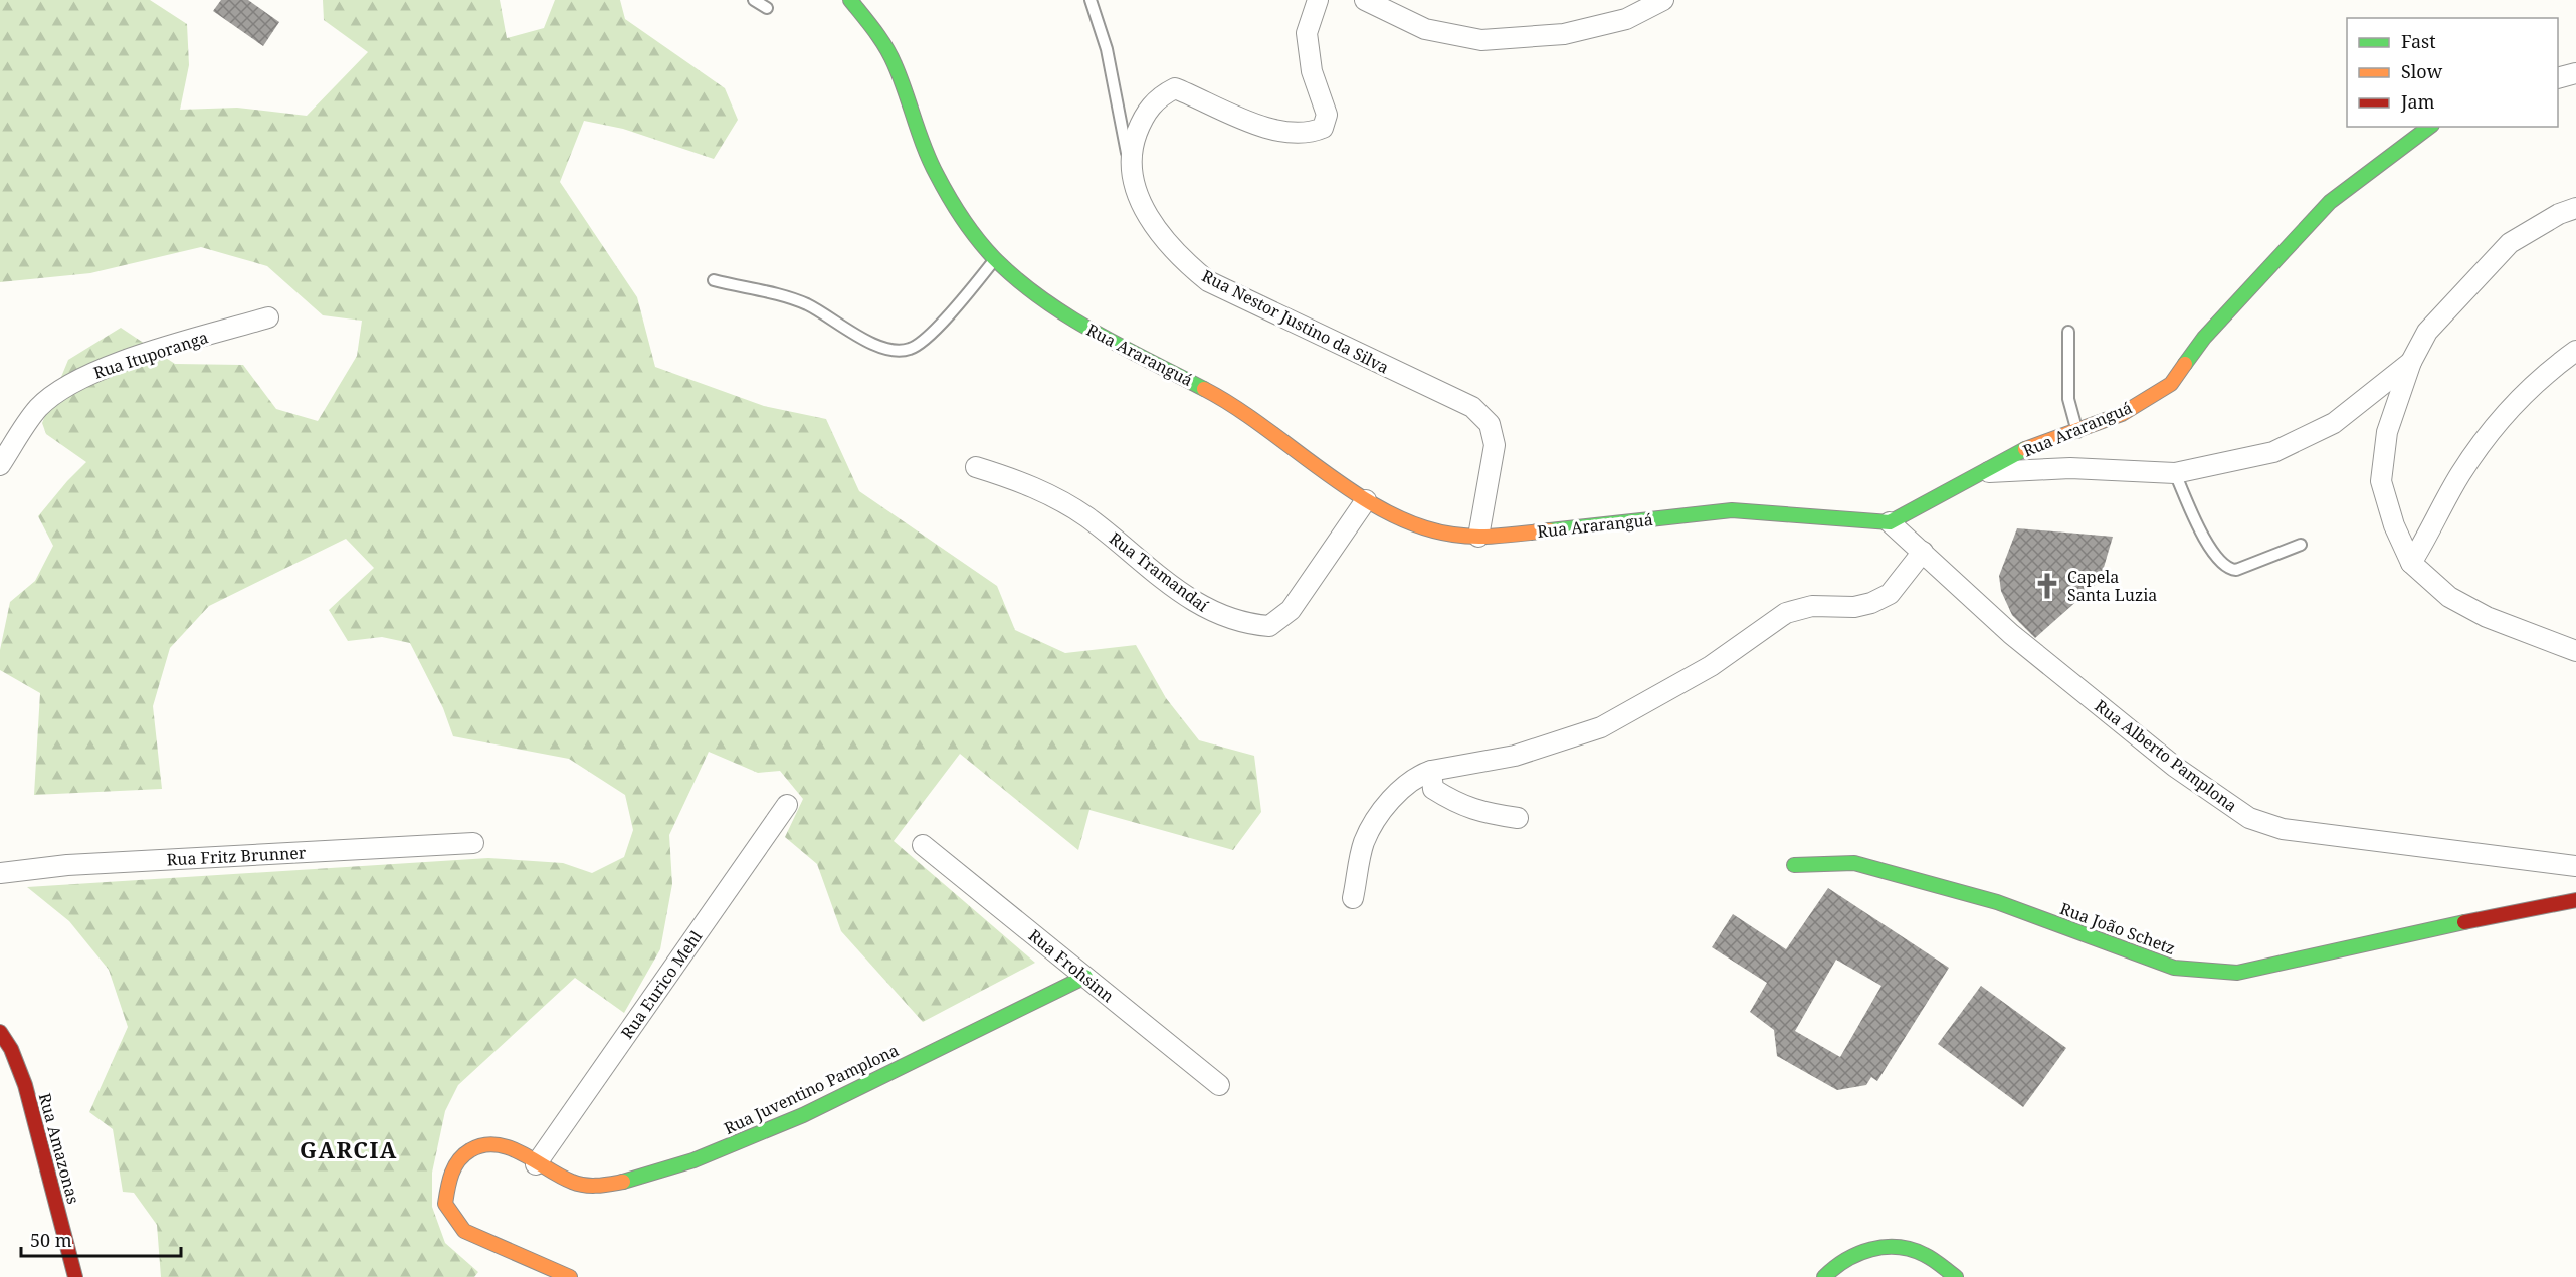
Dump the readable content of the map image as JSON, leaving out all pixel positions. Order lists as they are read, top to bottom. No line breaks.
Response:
{"streets":{"street":["Rua Nestor Justino da Silva","Rua Ituporanga","Rua Araranguá","Rua Tramandaí","Rua Alberto Pamplona","Rua Fritz Brunner","Rua João Schetz","Rua Frohsinn","Rua Eurico Mehl","Rua Juventino Pamplona","Rua Amazonas"]},"crossings":[["Rua Nestor Justino da Silva","Rua Araranguá"],["Rua Araranguá","Rua Tramandaí"],["Rua Araranguá","Rua Alberto Pamplona"],["Rua Frohsinn","Rua Juventino Pamplona"],["Rua Eurico Mehl","Rua Juventino Pamplona"]],"districts":["GARCIA"],"places":{"church":["Capela Santa Luzia"]},"legend":["Fast","Slow","Jam"],"scale_bar":"50 m"}
